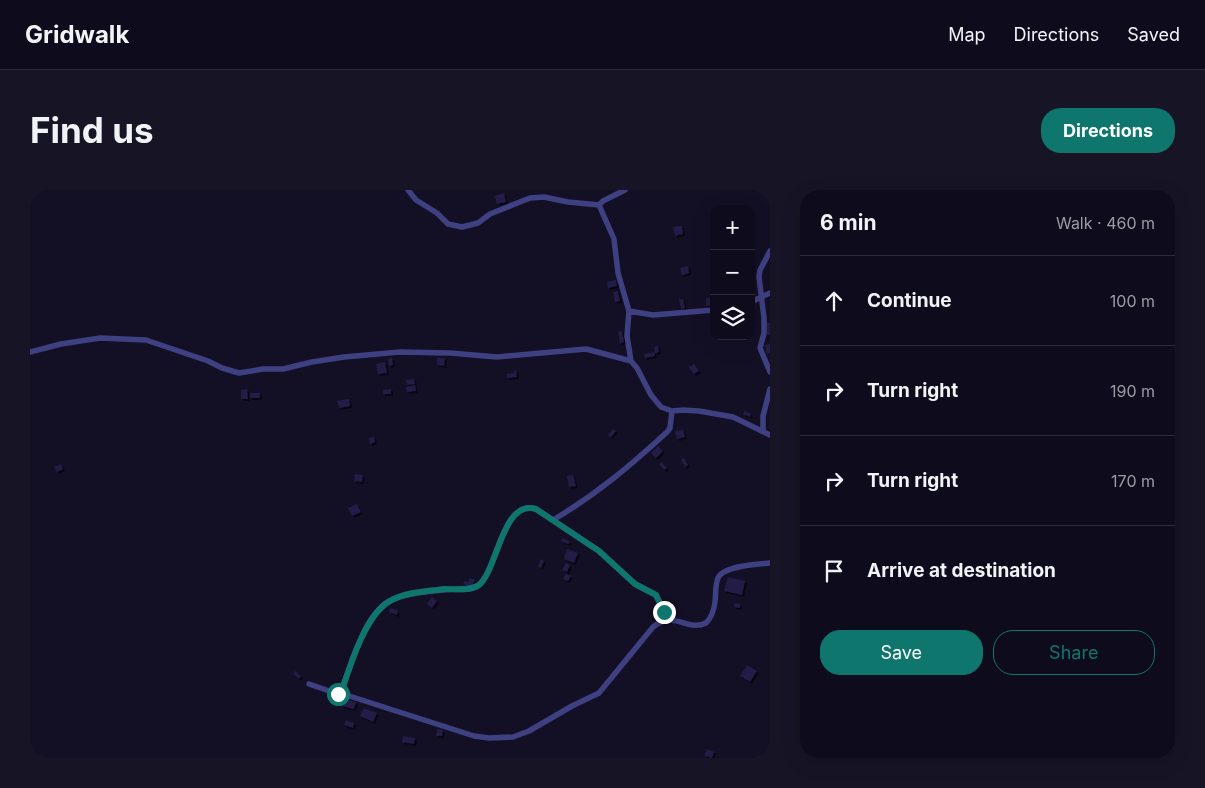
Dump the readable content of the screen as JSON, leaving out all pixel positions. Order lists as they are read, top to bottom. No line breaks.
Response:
{"page":{"header":"Gridwalk","nav":["Map","Directions","Saved"],"buttons":["Directions",["Save","Share"]],"title":"Find us","heading":["6 min","Walk · 460 m"],"map_buttons":["+","−"],"list":[["Continue","100 m"],["Turn right","190 m"],["Turn right","170 m"],"Arrive at destination"]}}
